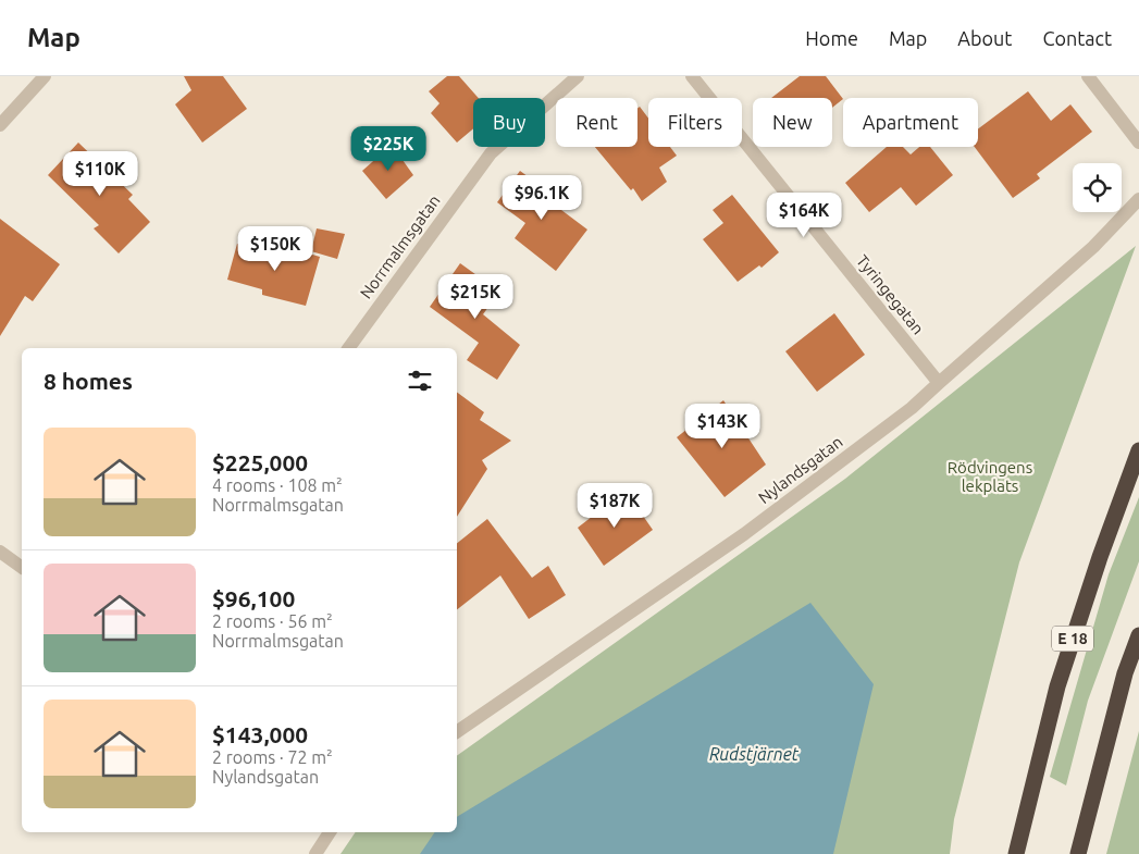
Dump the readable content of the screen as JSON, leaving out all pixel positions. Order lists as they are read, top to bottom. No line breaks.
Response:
{"streets":{"highway":["E 18"],"street":["Norrmalmsgatan","Tyringegatan","Nylandsgatan"]},"crossings":[["Tyringegatan","Nylandsgatan"]],"water":["Rudstjärnet"],"parks":["Rödvingens lekplats"],"page":{"header":"Map","nav":["Home","Map","About","Contact"],"chip":["Buy","Rent","Filters","New","Apartment"],"price":["$225K","$110K","$96.1K","$164K","$150K","$215K","$143K","$187K"],"heading":"8 homes","list":[{"name":"$225,000","note":"4 rooms · 108 m² · Norrmalmsgatan"},{"name":"$96,100","note":"2 rooms · 56 m² · Norrmalmsgatan"},{"name":"$143,000","note":"2 rooms · 72 m² · Nylandsgatan"}]}}
